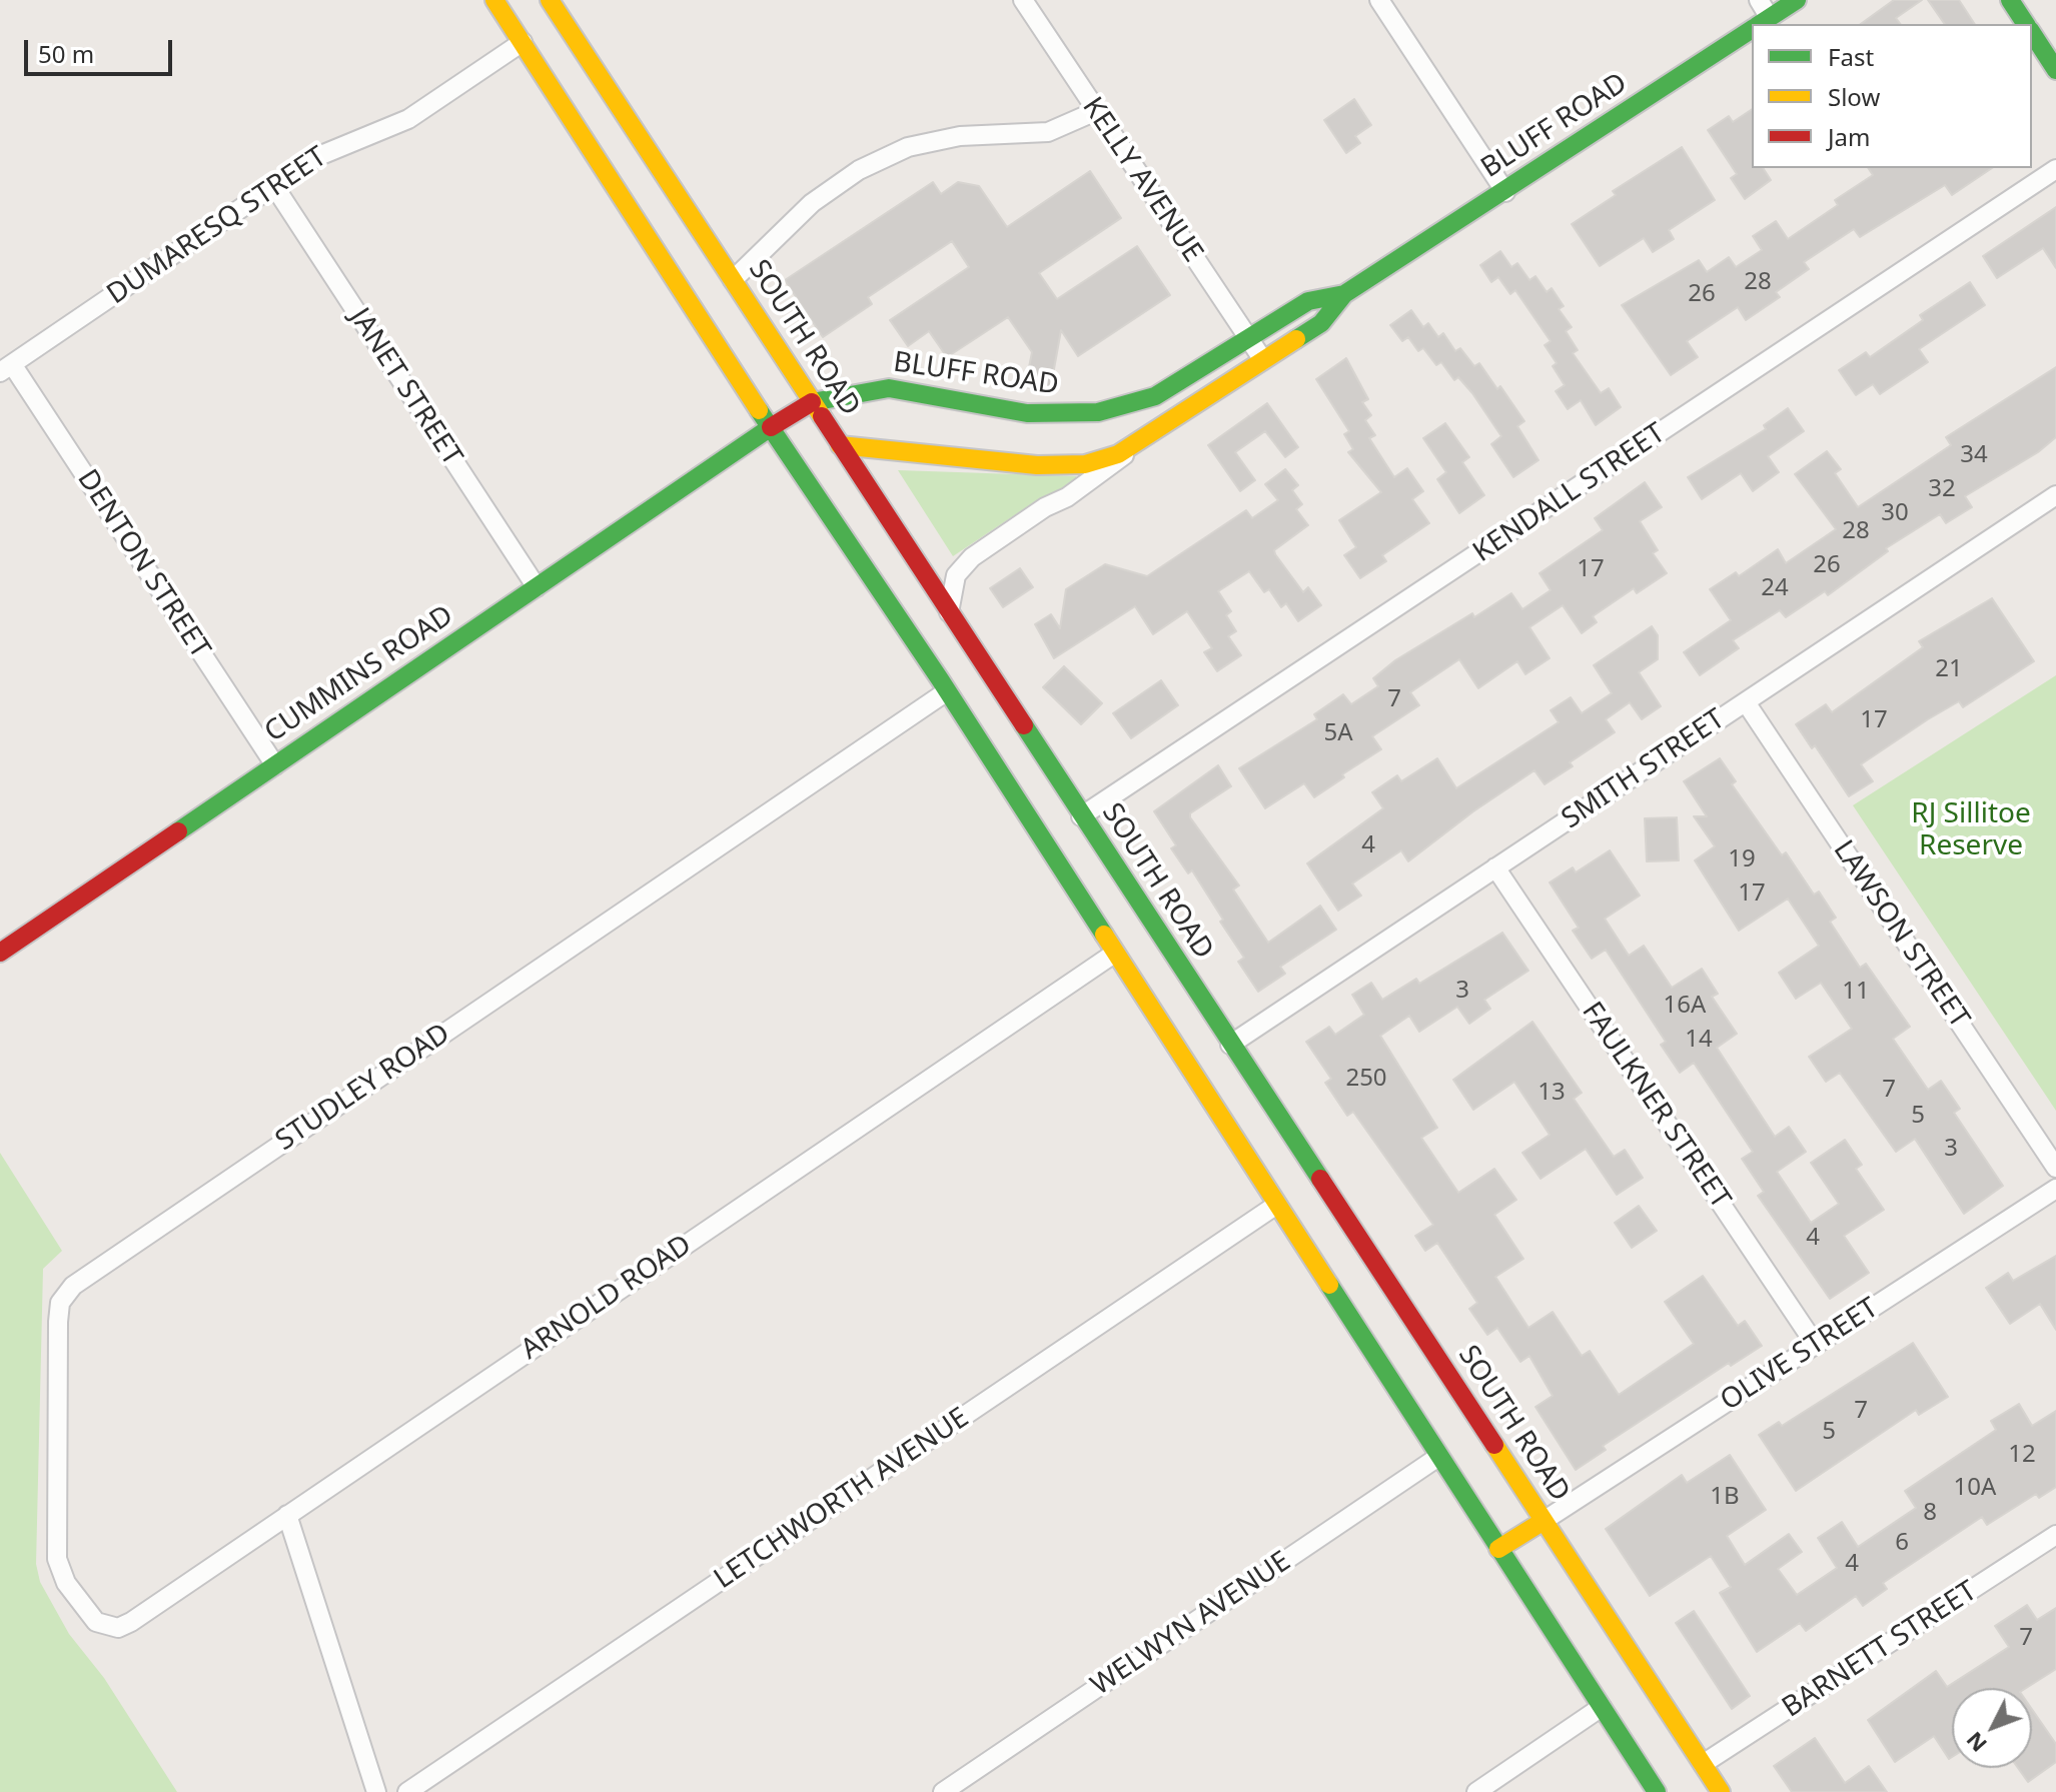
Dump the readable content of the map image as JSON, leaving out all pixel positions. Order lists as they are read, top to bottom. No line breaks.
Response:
{"streets":{"main road":["BLUFF ROAD","SOUTH ROAD","CUMMINS ROAD"],"street":["KELLY AVENUE","DUMARESQ STREET","JANET STREET","KENDALL STREET","DENTON STREET","SMITH STREET","LAWSON STREET","STUDLEY ROAD","FAULKNER STREET","ARNOLD ROAD","OLIVE STREET","LETCHWORTH AVENUE","WELWYN AVENUE","BARNETT STREET"]},"crossings":[["BLUFF ROAD","KELLY AVENUE"],["BLUFF ROAD","SOUTH ROAD"],["BLUFF ROAD","CUMMINS ROAD"],["DUMARESQ STREET","SOUTH ROAD"],["DUMARESQ STREET","JANET STREET"],["DUMARESQ STREET","DENTON STREET"],["SOUTH ROAD","KENDALL STREET"],["SOUTH ROAD","CUMMINS ROAD"],["SOUTH ROAD","SMITH STREET"],["SOUTH ROAD","STUDLEY ROAD"],["SOUTH ROAD","ARNOLD ROAD"],["SOUTH ROAD","OLIVE STREET"],["SOUTH ROAD","LETCHWORTH AVENUE"],["SOUTH ROAD","WELWYN AVENUE"],["SOUTH ROAD","BARNETT STREET"],["JANET STREET","CUMMINS ROAD"],["DENTON STREET","CUMMINS ROAD"],["SMITH STREET","LAWSON STREET"],["SMITH STREET","FAULKNER STREET"],["STUDLEY ROAD","ARNOLD ROAD"],["FAULKNER STREET","OLIVE STREET"]],"parks":["RJ Sillitoe Reserve"],"house_numbers":["28","26","34","32","30","28","26","17","24","21","7","17","5A","4","19","17","3","11","16A","14","250","7","13","5","3","4","7","5","12","10A","1B","8","6","4","7"],"legend":["Fast","Slow","Jam"],"scale_bar":"50 m","north":"bottom left"}
